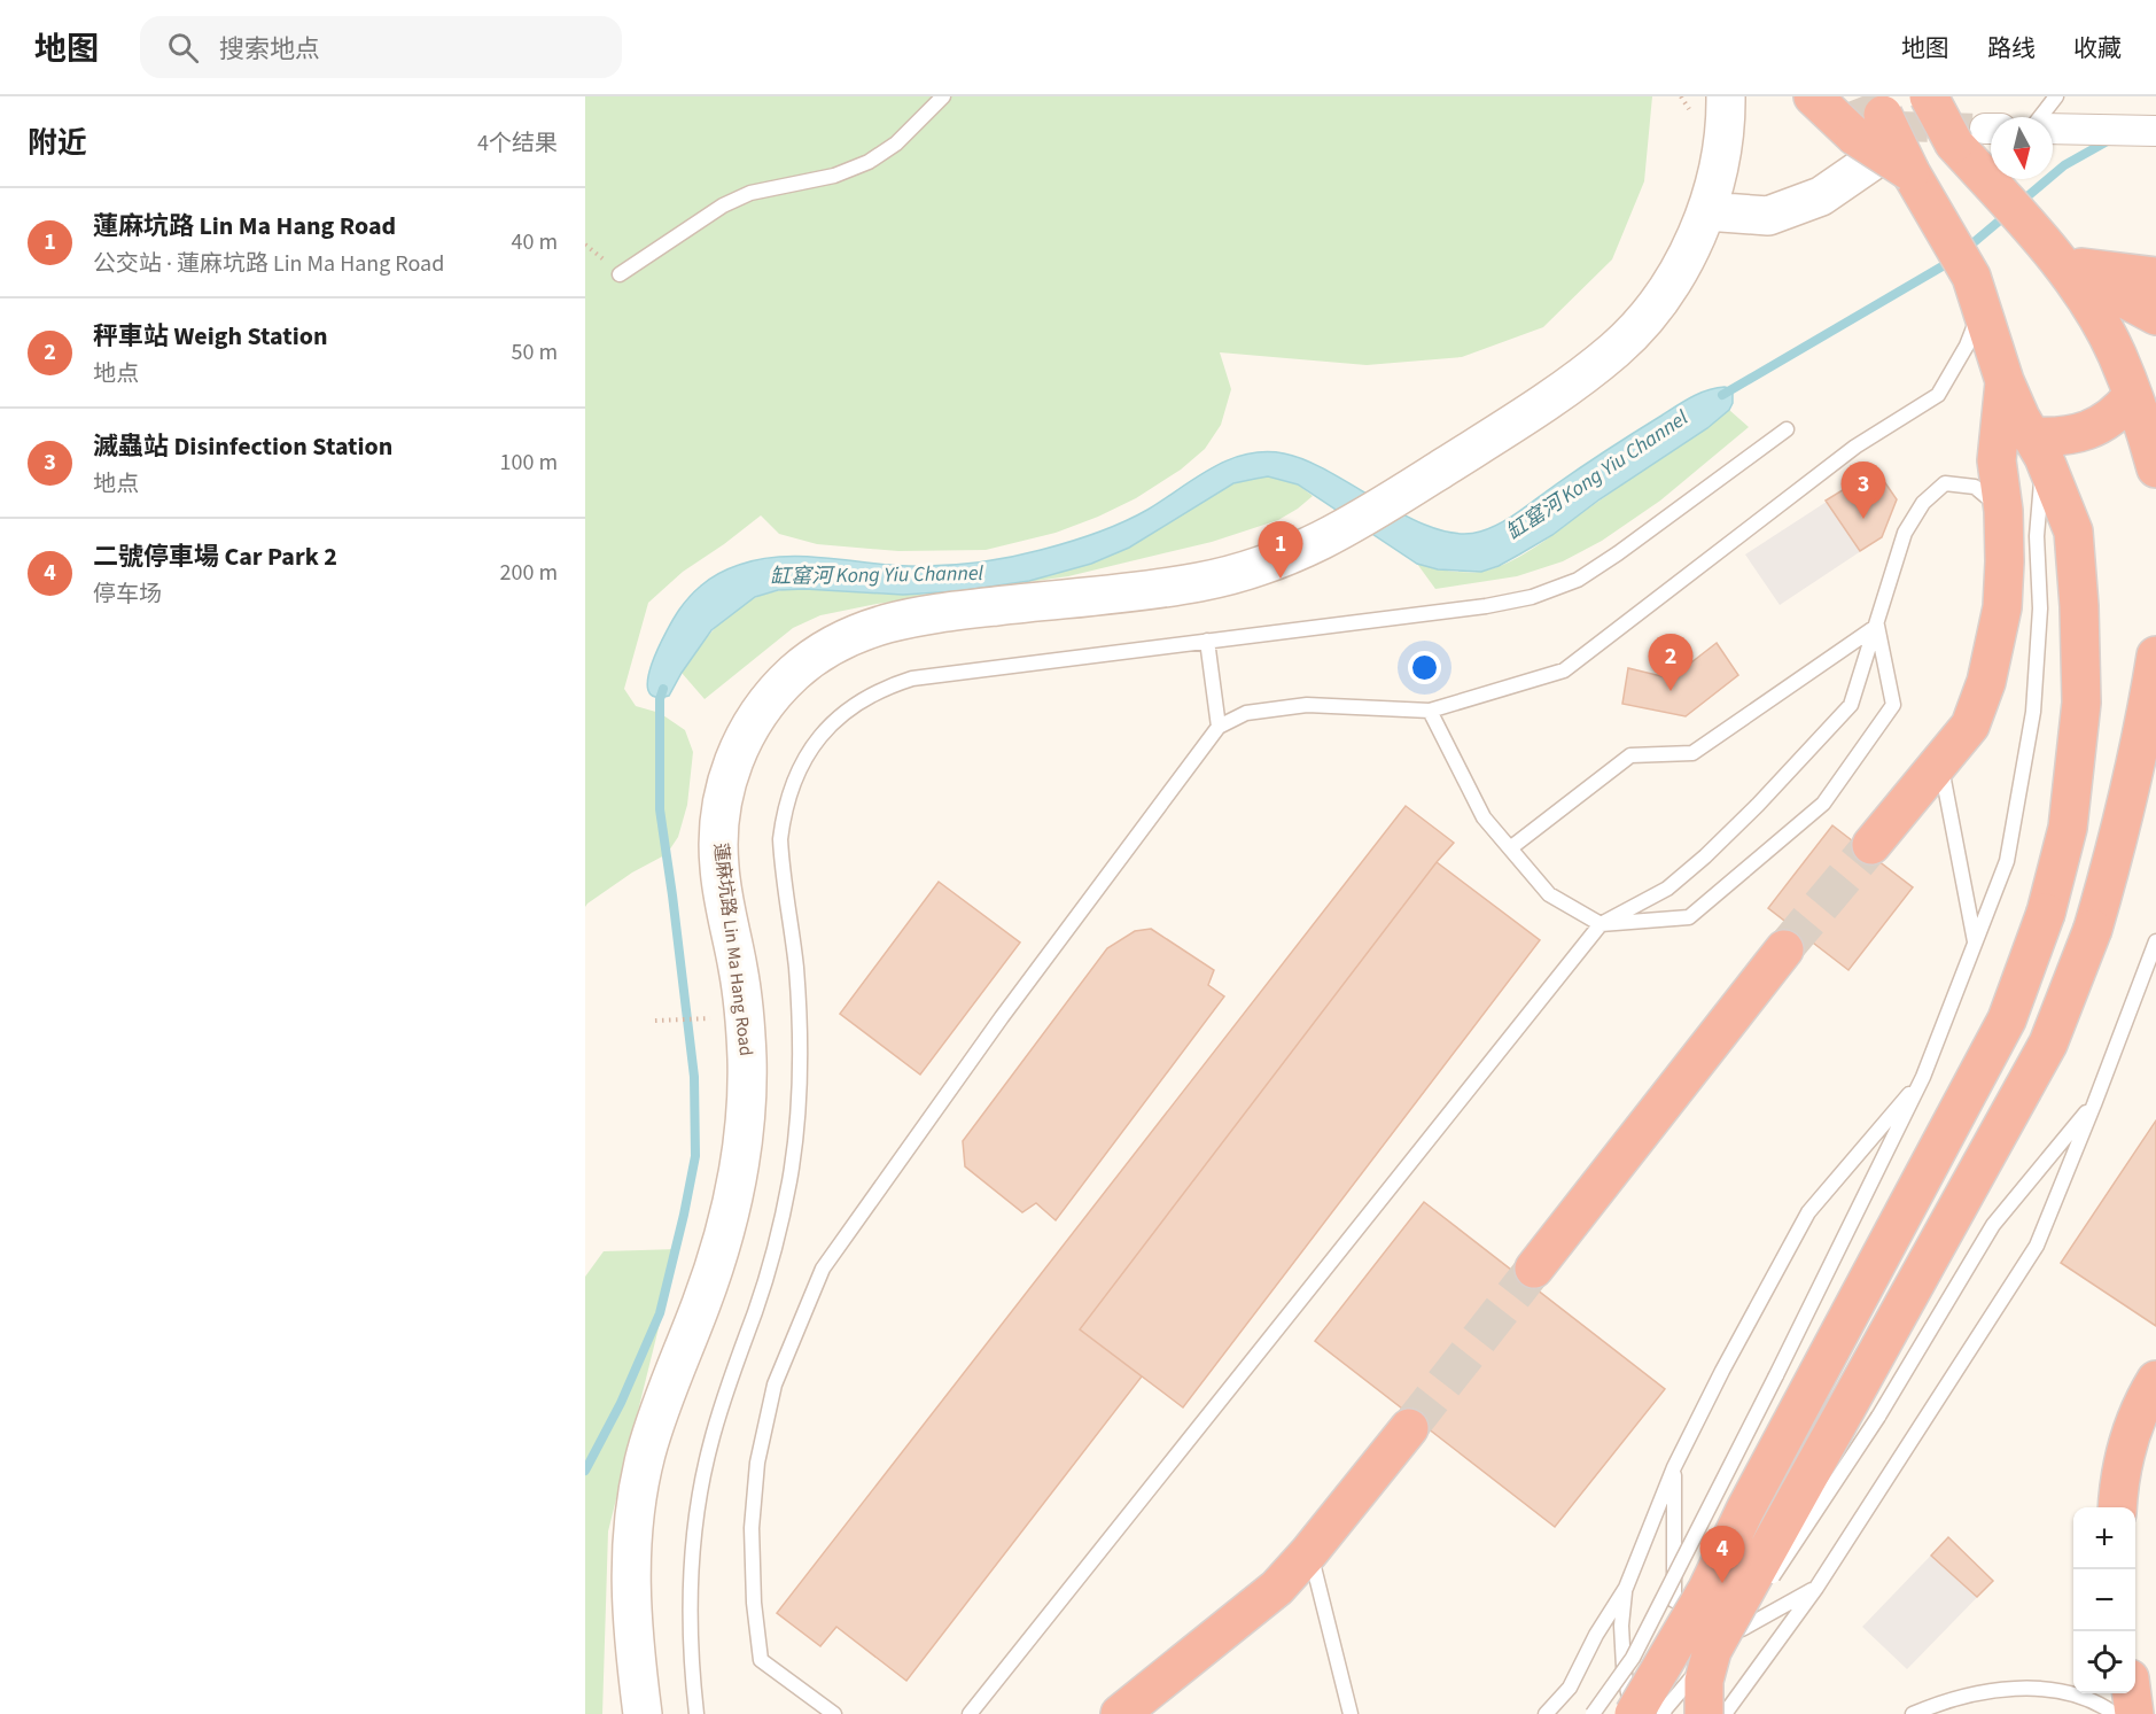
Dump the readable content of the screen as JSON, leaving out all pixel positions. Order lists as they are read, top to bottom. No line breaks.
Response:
{"streets":{"street":["蓮麻坑路 Lin Ma Hang Road"]},"water":["缸窰河 Kong Yiu Channel"],"north":"bottom","page":{"header":"地图","search":"搜索地点","nav":["地图","路线","收藏"],"heading":["附近","4个结果"],"list":[{"mark":"1","name":"蓮麻坑路 Lin Ma Hang Road","note":"公交站 · 蓮麻坑路 Lin Ma Hang Road","value":"40 m"},{"mark":"2","name":"秤車站 Weigh Station","note":"地点","value":"50 m"},{"mark":"3","name":"滅蟲站 Disinfection Station","note":"地点","value":"100 m"},{"mark":"4","name":"二號停車場 Car Park 2","note":"停车场","value":"200 m"}],"pins":["3","1","2","4"],"map_buttons":["+","−"]}}
